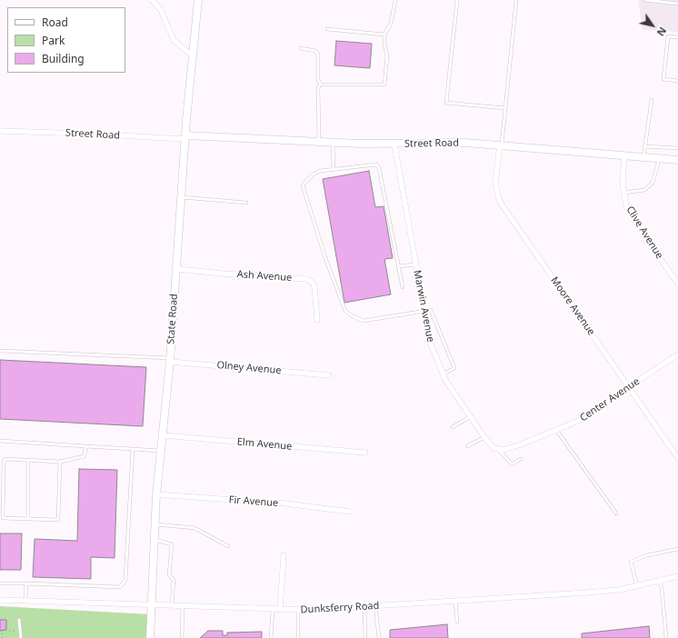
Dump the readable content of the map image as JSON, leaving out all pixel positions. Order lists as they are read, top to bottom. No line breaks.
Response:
{"streets":{"main road":["Street Road","State Road"],"street":["Clive Avenue","Ash Avenue","Marwin Avenue","Moore Avenue","Olney Avenue","Center Avenue","Elm Avenue","Fir Avenue","Dunksferry Road"]},"crossings":[["Street Road","Clive Avenue"],["Street Road","Marwin Avenue"],["Street Road","Moore Avenue"],["Street Road","State Road"],["Ash Avenue","State Road"],["Marwin Avenue","Center Avenue"],["Moore Avenue","Center Avenue"],["State Road","Olney Avenue"],["State Road","Elm Avenue"],["State Road","Fir Avenue"],["State Road","Dunksferry Road"]],"legend":["Road","Park","Building"],"north":"bottom right"}
